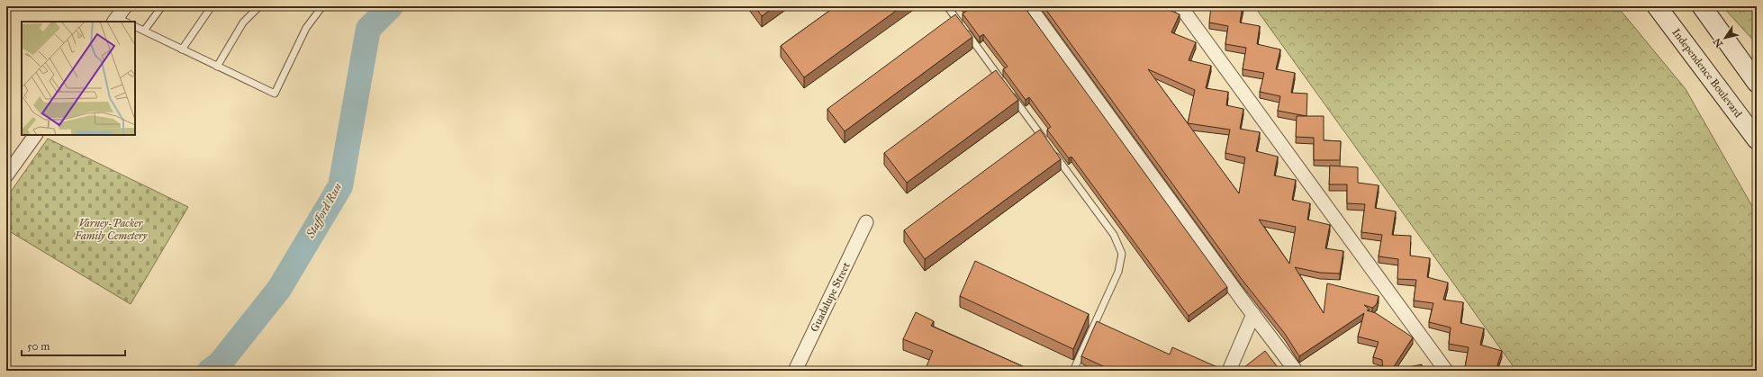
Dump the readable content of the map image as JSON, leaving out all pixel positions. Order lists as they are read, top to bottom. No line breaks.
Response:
{"streets":{"main road":["Independence Boulevard"],"street":["Guadalupe Street"]},"water":["Stafford Run"],"parks":["Varney-Packer Family Cemetery"],"scale_bar":"50 m","north":"bottom left"}
